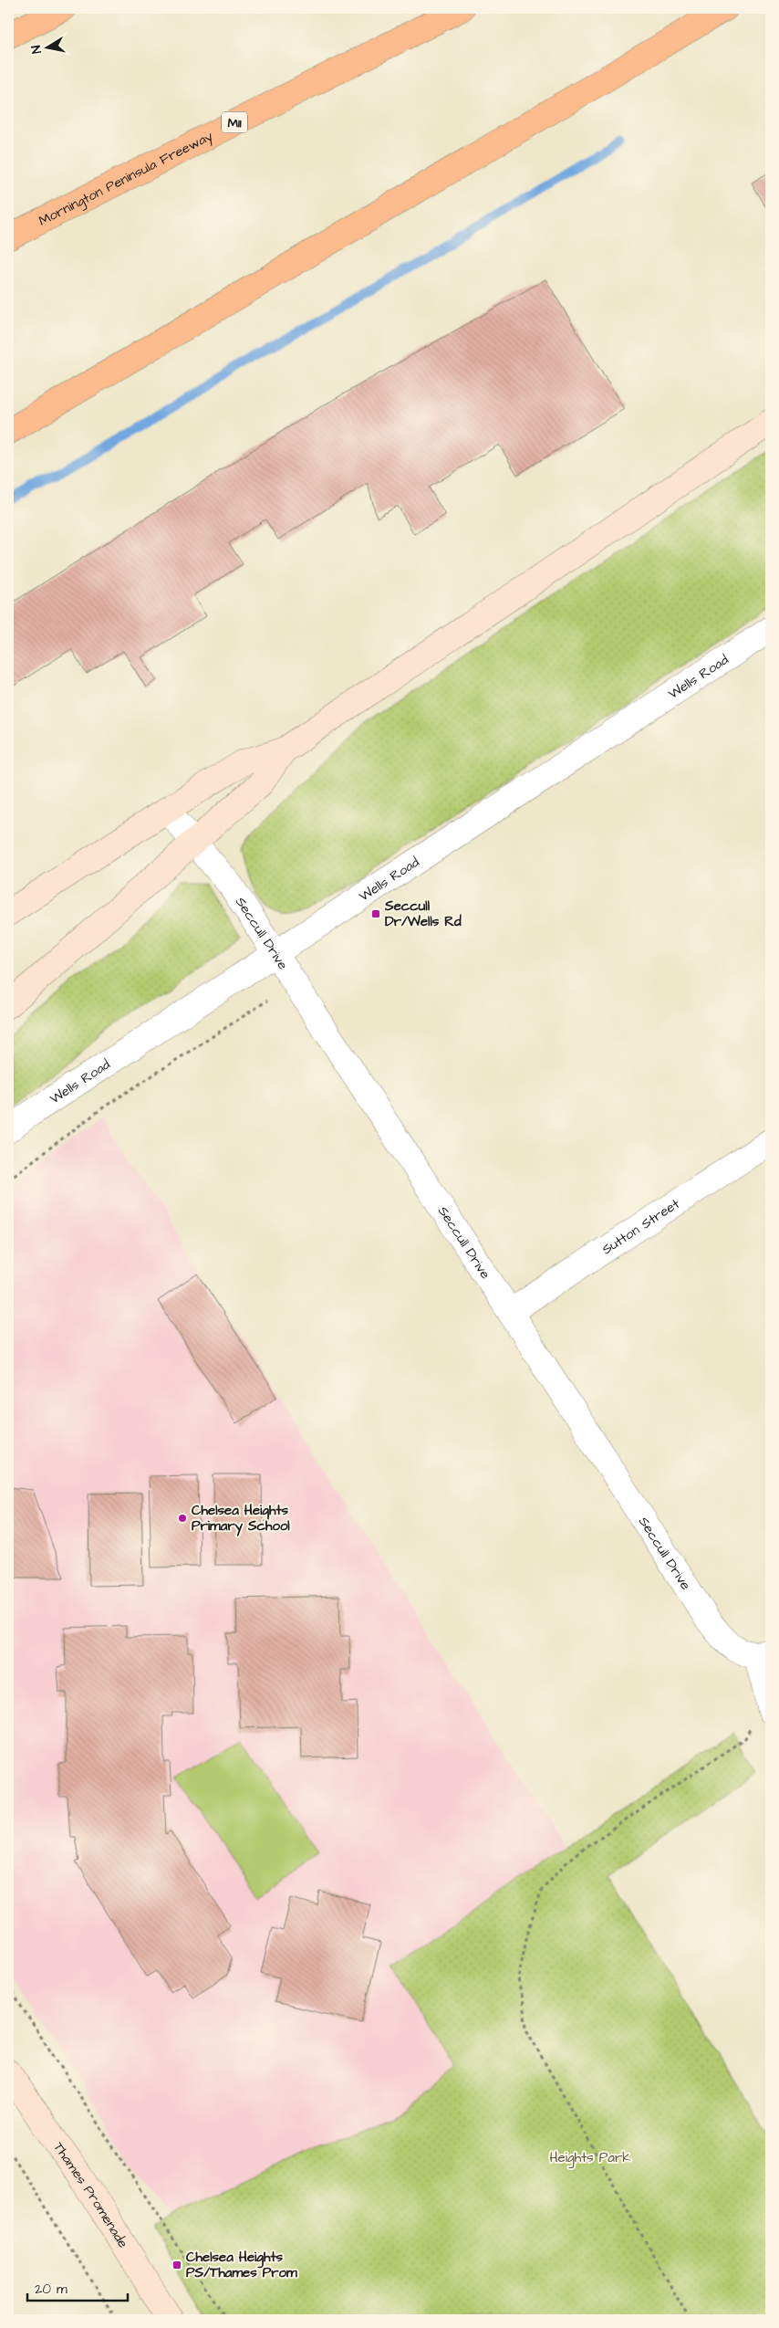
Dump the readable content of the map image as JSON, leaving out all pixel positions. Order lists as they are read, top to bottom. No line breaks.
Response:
{"streets":{"highway":["M11","Mornington Peninsula Freeway"],"main road":["Thames Promenade"],"street":["Wells Road","Seccull Drive","Sutton Street"]},"crossings":[["Wells Road","Seccull Drive"],["Seccull Drive","Sutton Street"]],"parks":["Heights Park"],"places":{"transit":["Seccull Dr/Wells Rd","Chelsea Heights PS/Thames Prom"],"other":["Chelsea Heights Primary School"]},"scale_bar":"20 m","north":"left"}
